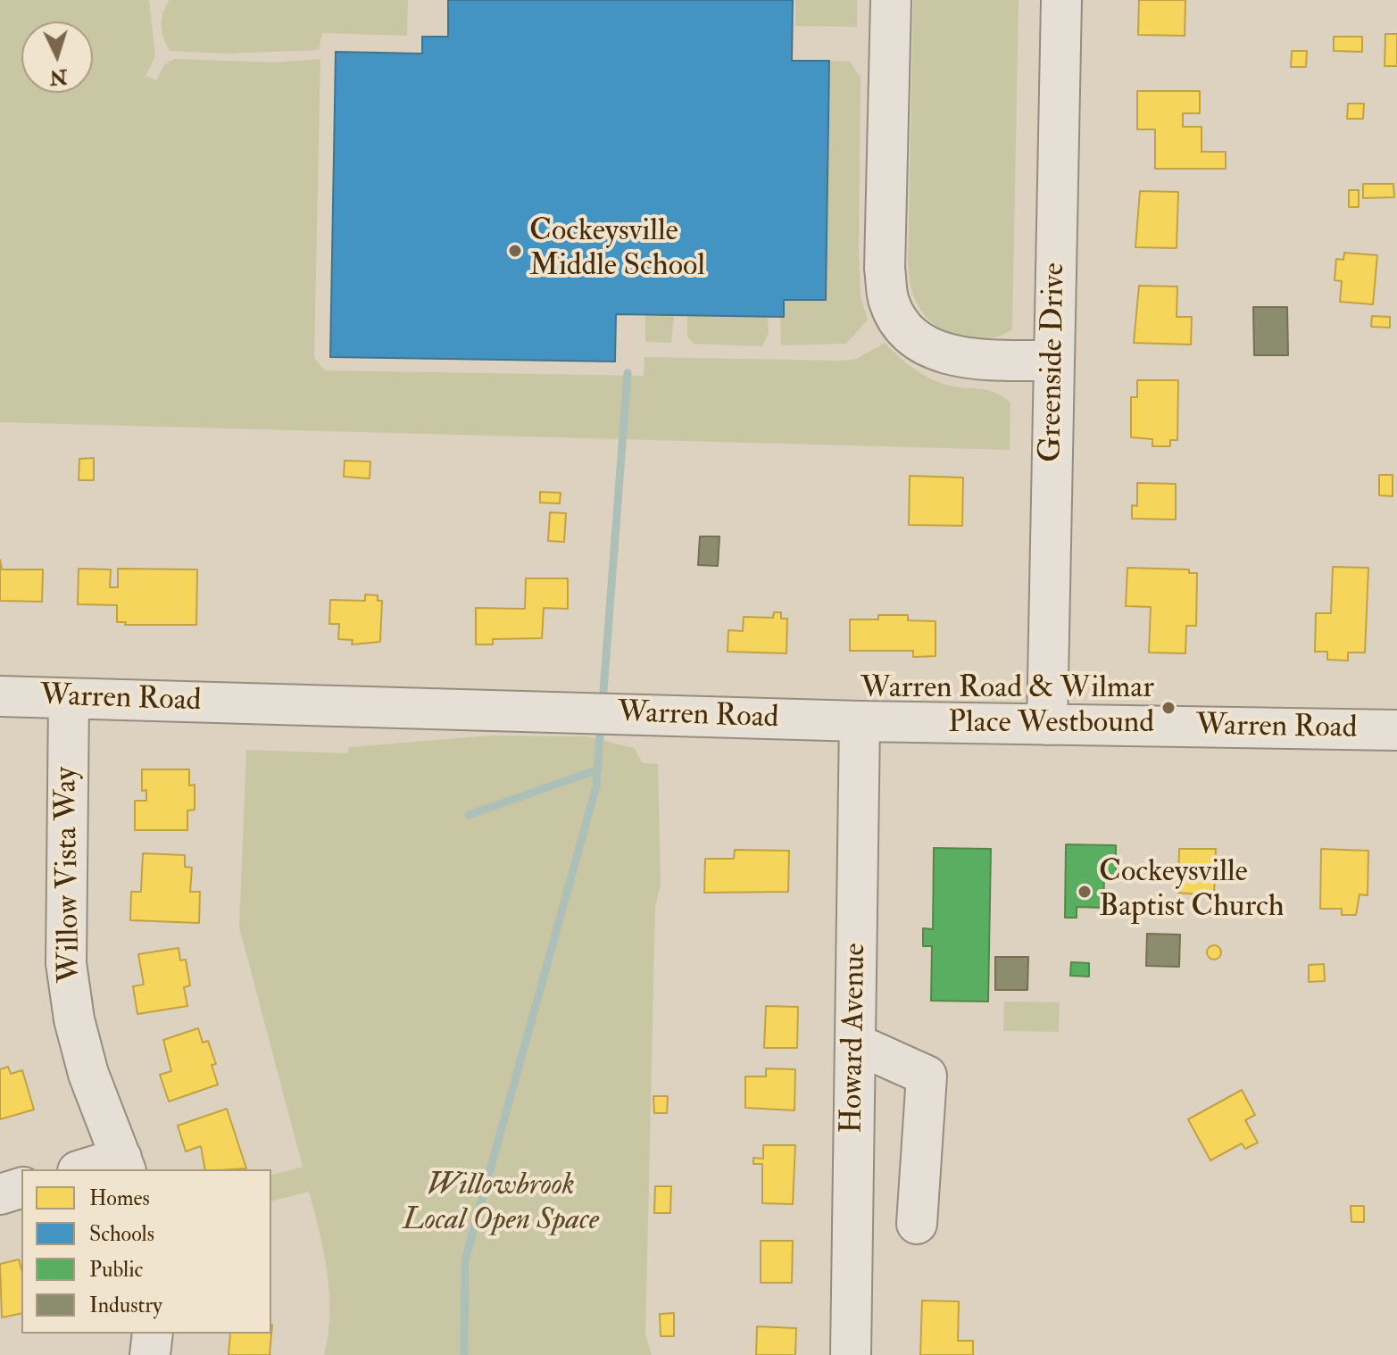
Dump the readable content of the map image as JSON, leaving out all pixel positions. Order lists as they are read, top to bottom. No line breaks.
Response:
{"streets":{"street":["Greenside Drive","Warren Road","Willow Vista Way","Howard Avenue"]},"crossings":[["Greenside Drive","Warren Road"],["Warren Road","Willow Vista Way"],["Warren Road","Howard Avenue"]],"parks":["Willowbrook Local Open Space"],"places":["Cockeysville Middle School","Warren Road & Wilmar Place Westbound","Cockeysville Baptist Church"],"legend":["Homes","Schools","Public","Industry"],"north":"bottom"}
